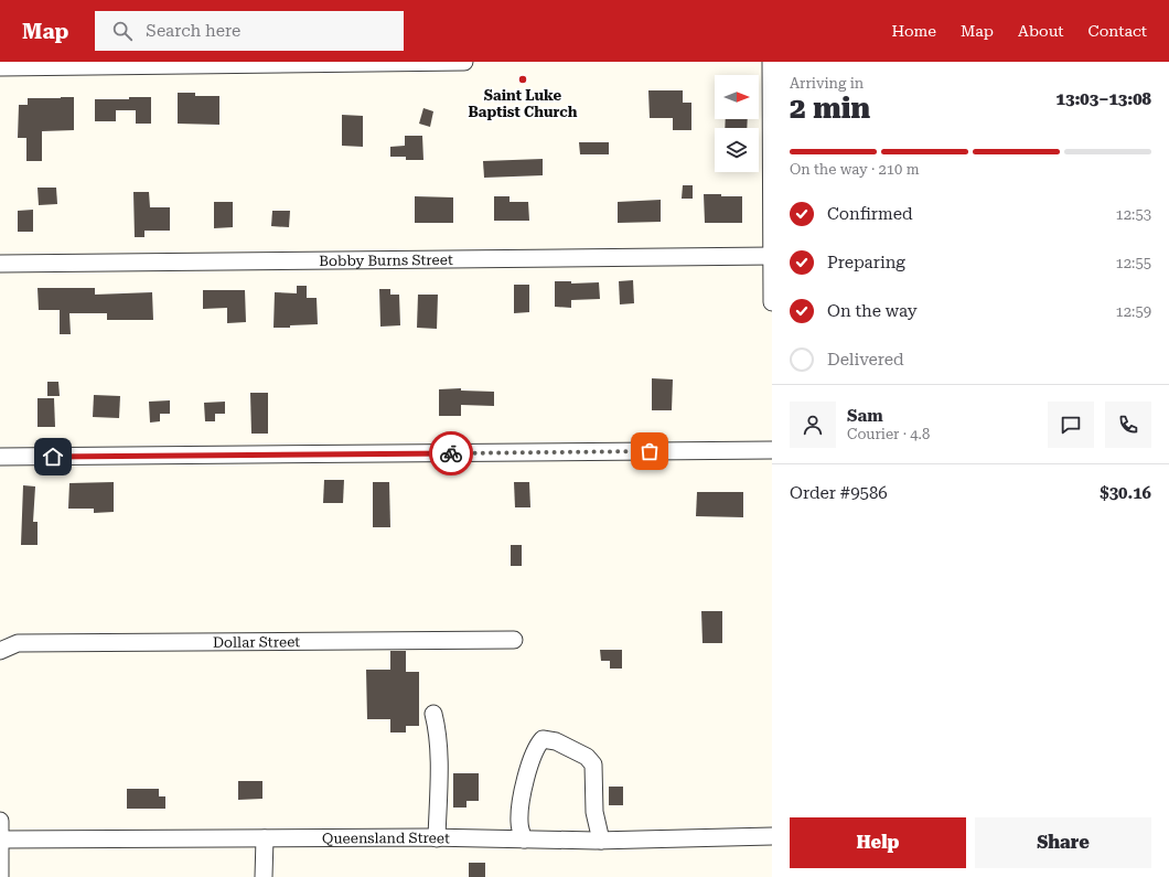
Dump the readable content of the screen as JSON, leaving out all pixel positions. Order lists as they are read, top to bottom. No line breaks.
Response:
{"streets":{"street":["Bobby Burns Street","Dollar Street","Queensland Street"]},"places":["Saint Luke Baptist Church"],"north":"right","page":{"header":"Map","search":"Search here","nav":["Home","Map","About","Contact"],"heading":["2 min","Arriving in","13:03–13:08"],"panel":["Sam","Courier · 4.8","Order #9586","$30.16"],"bar":"On the way · 210 m","list":[["Confirmed","12:53"],["Preparing","12:55"],["On the way","12:59"],"Delivered"],"buttons":["Help","Share"]}}
